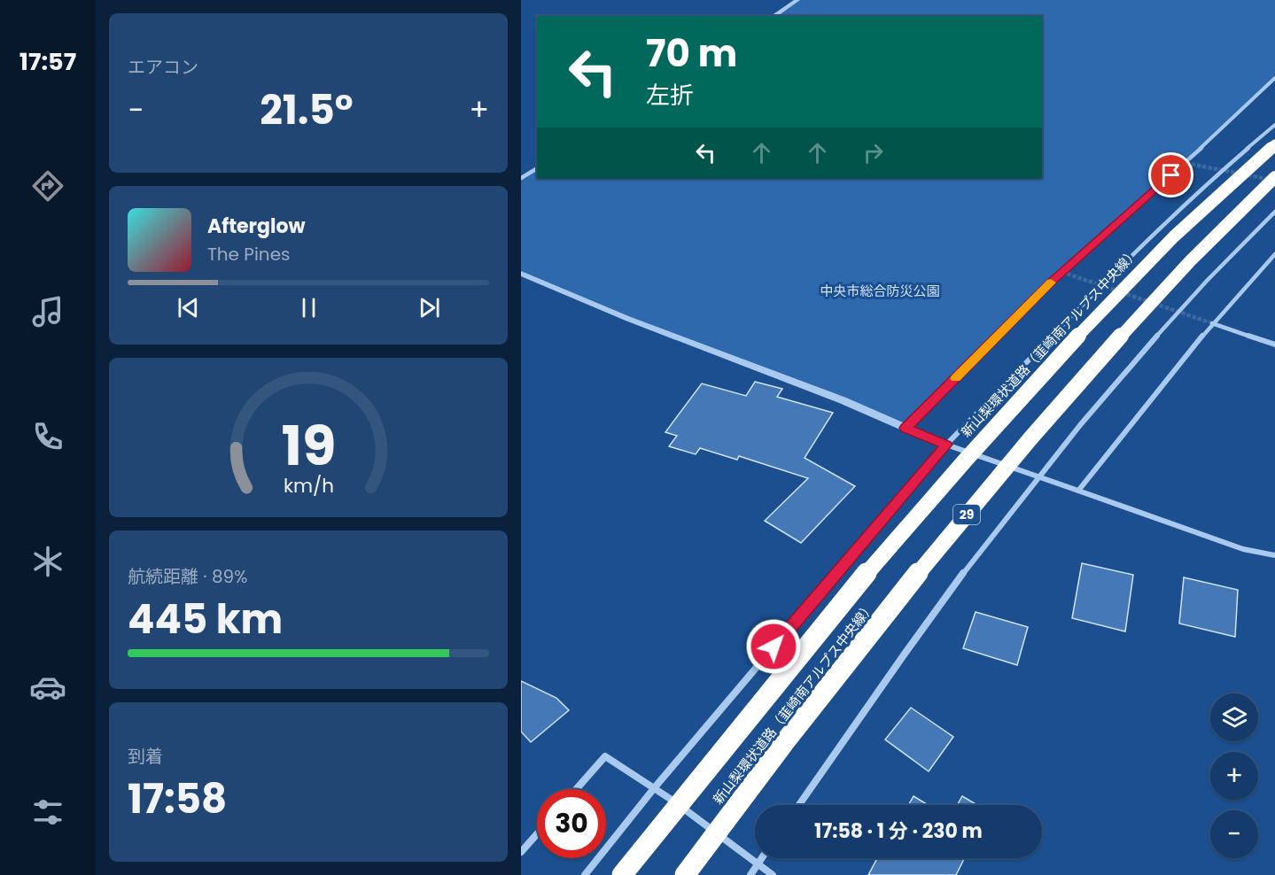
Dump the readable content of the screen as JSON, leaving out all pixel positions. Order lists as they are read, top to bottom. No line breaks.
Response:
{"streets":{"highway":["新山梨環状道路（韮崎南アルプス中央線）","29"]},"parks":["中央市総合防災公園"],"page":{"tabs":"17:57","tile":["エアコン",["航続距離 · 89%","445 km"],["到着","17:58"]],"turn":["70 m","左折"],"heat":["−","21.5°","+"],"song":["Afterglow","The Pines"],"map_buttons":["+","−"],"limit":"30","trip":"17:58 · 1 分 · 230 m","gauge":["19","km/h"]}}
